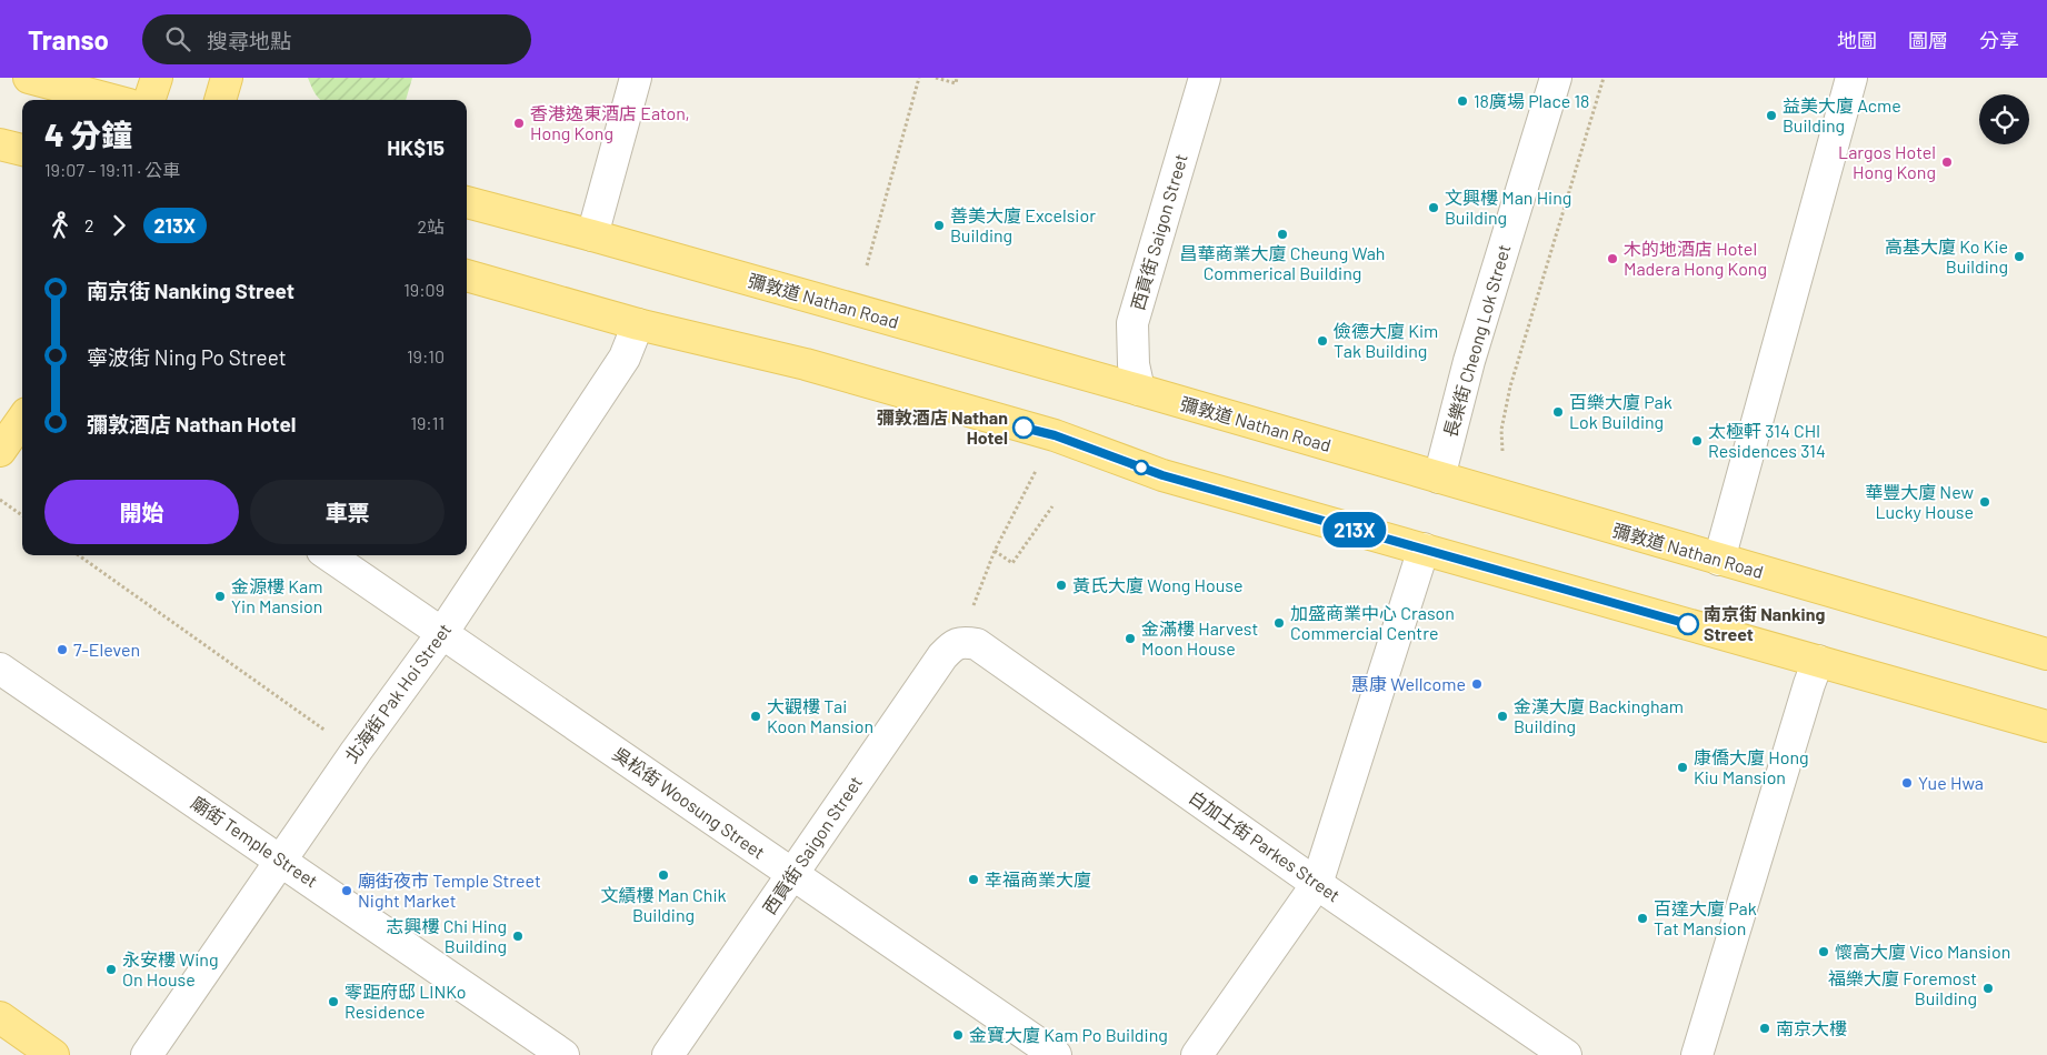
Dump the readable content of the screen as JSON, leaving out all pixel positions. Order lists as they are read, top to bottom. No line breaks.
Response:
{"streets":{"main road":["彌敦道 Nathan Road"],"street":["西貢街 Saigon Street","長樂街 Cheong Lok Street","北海街 Pak Hoi Street","吳松街 Woosung Street","廟街 Temple Street","白加士街 Parkes Street"]},"crossings":[["西貢街 Saigon Street","彌敦道 Nathan Road"],["西貢街 Saigon Street","吳松街 Woosung Street"],["西貢街 Saigon Street","白加士街 Parkes Street"],["彌敦道 Nathan Road","長樂街 Cheong Lok Street"],["北海街 Pak Hoi Street","吳松街 Woosung Street"],["北海街 Pak Hoi Street","廟街 Temple Street"]],"places":["18廣場 Place 18","益美大廈 Acme Building","香港逸東酒店 Eaton, Hong Kong","Largos Hotel Hong Kong","文興樓 Man Hing Building","善美大廈 Excelsior Building","昌華商業大廈 Cheung Wah Commerical Building","高基大廈 Ko Kie Building","木的地酒店 Hotel Madera Hong Kong","儉德大廈 Kim Tak Building","百樂大廈 Pak Lok Building","彌敦酒店 Nathan Hotel","太極軒 314 CHI Residences 314","華豐大廈 New Lucky House","黃氏大廈 Wong House","金源樓 Kam Yin Mansion","加盛商業中心 Crason Commercial Centre","南京街 Nanking Street","金滿樓 Harvest Moon House","7-Eleven","惠康 Wellcome","大觀樓 Tai Koon Mansion","金漢大廈 Backingham Building","康僑大廈 Hong Kiu Mansion","Yue Hwa","文績樓 Man Chik Building","幸福商業大廈","廟街夜市 Temple Street Night Market","百達大廈 Pak Tat Mansion","志興樓 Chi Hing Building","懷高大廈 Vico Mansion","永安樓 Wing On House","福樂大廈 Foremost Building","零距府邸 LINKo Residence","南京大樓","金寶大廈 Kam Po Building"],"lines":["bus line 213X"],"page":{"header":"Transo","search":"搜尋地點","nav":["地圖","圖層","分享"],"on_map":"213X","heading":["4 分鐘","19:07 – 19:11 · 公車","HK$15"],"legs":["2","213X","2站"],"list":[{"name":"南京街 Nanking Street","value":"19:09"},{"name":"寧波街 Ning Po Street","value":"19:10"},{"name":"彌敦酒店 Nathan Hotel","value":"19:11"}],"buttons":["開始","車票"]}}
